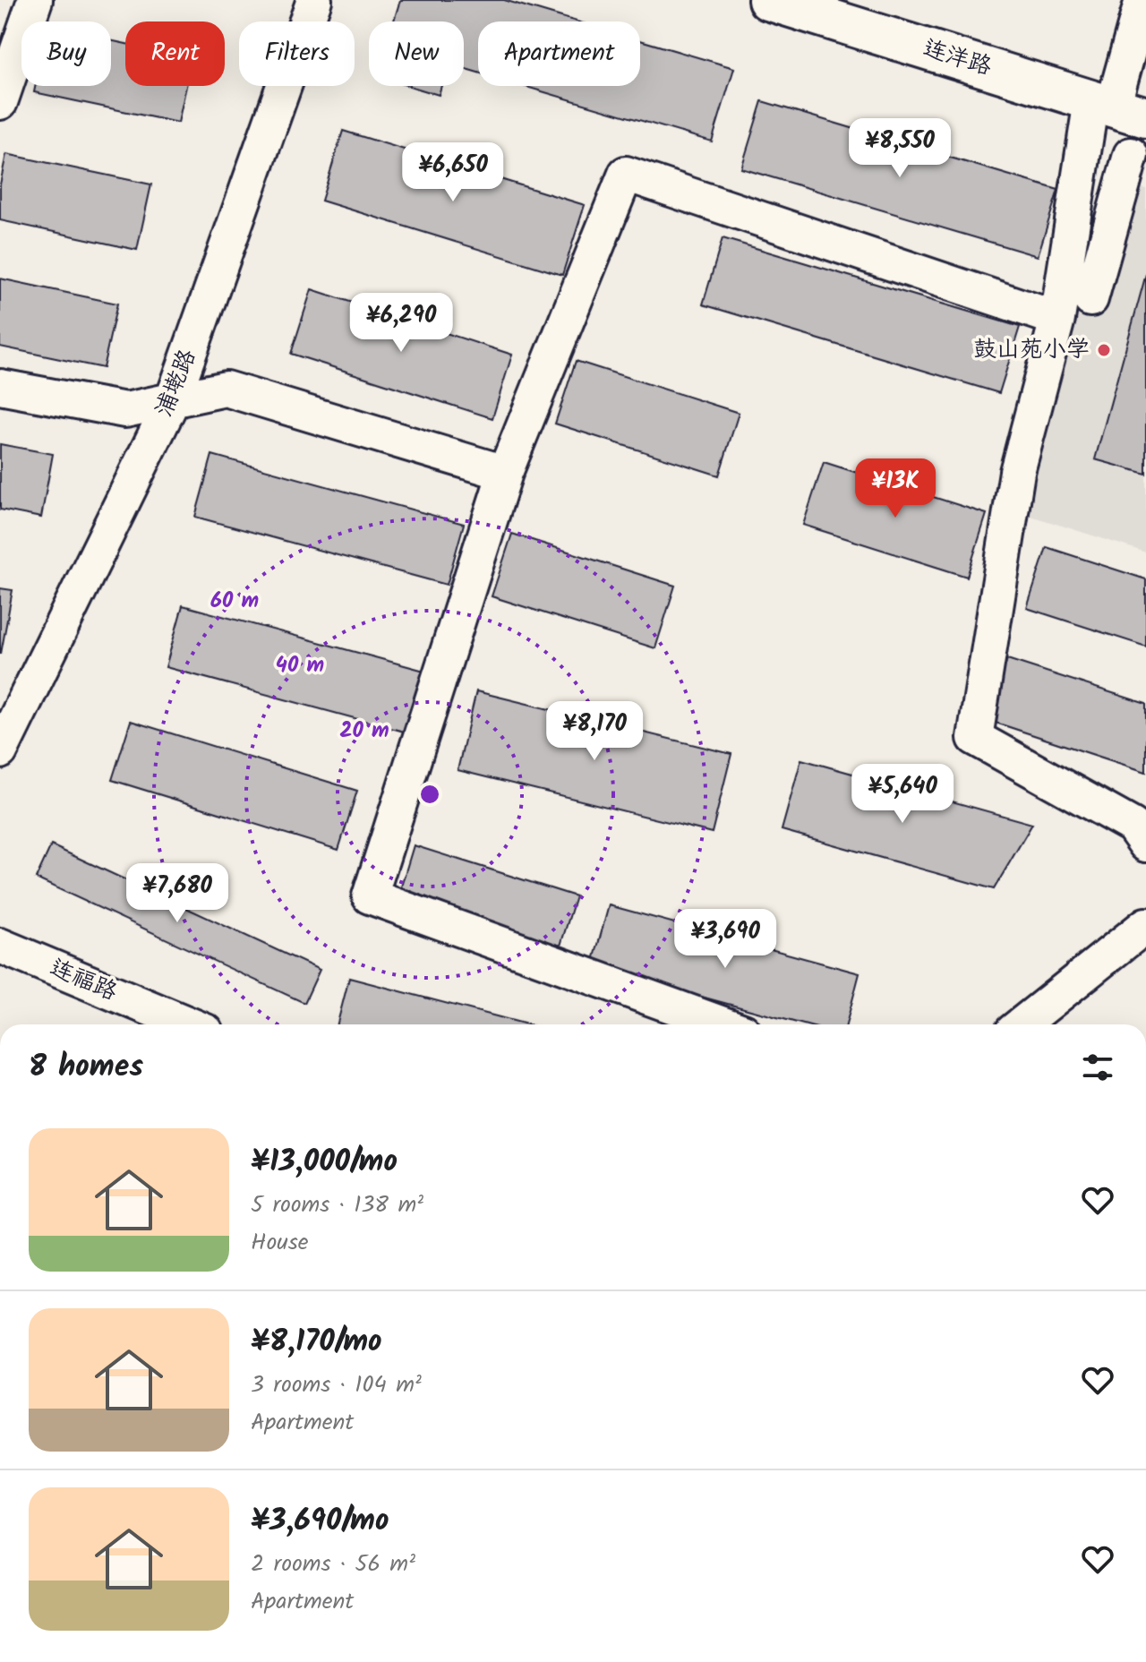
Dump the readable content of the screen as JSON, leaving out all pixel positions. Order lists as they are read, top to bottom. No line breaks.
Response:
{"streets":{"main road":["连洋路"],"street":["浦墘路","连福路"]},"places":["鼓山苑小学"],"page":{"chip":["Buy","Rent","Filters","New","Apartment"],"price":["¥8,550","¥6,650","¥6,290","¥13K","¥8,170","¥5,640","¥7,680","¥3,690"],"heading":"8 homes","list":[{"name":"¥13,000/mo","note":"5 rooms · 138 m² · House"},{"name":"¥8,170/mo","note":"3 rooms · 104 m² · Apartment"},{"name":"¥3,690/mo","note":"2 rooms · 56 m² · Apartment"}]},"rings":["60 m","40 m","20 m"]}
